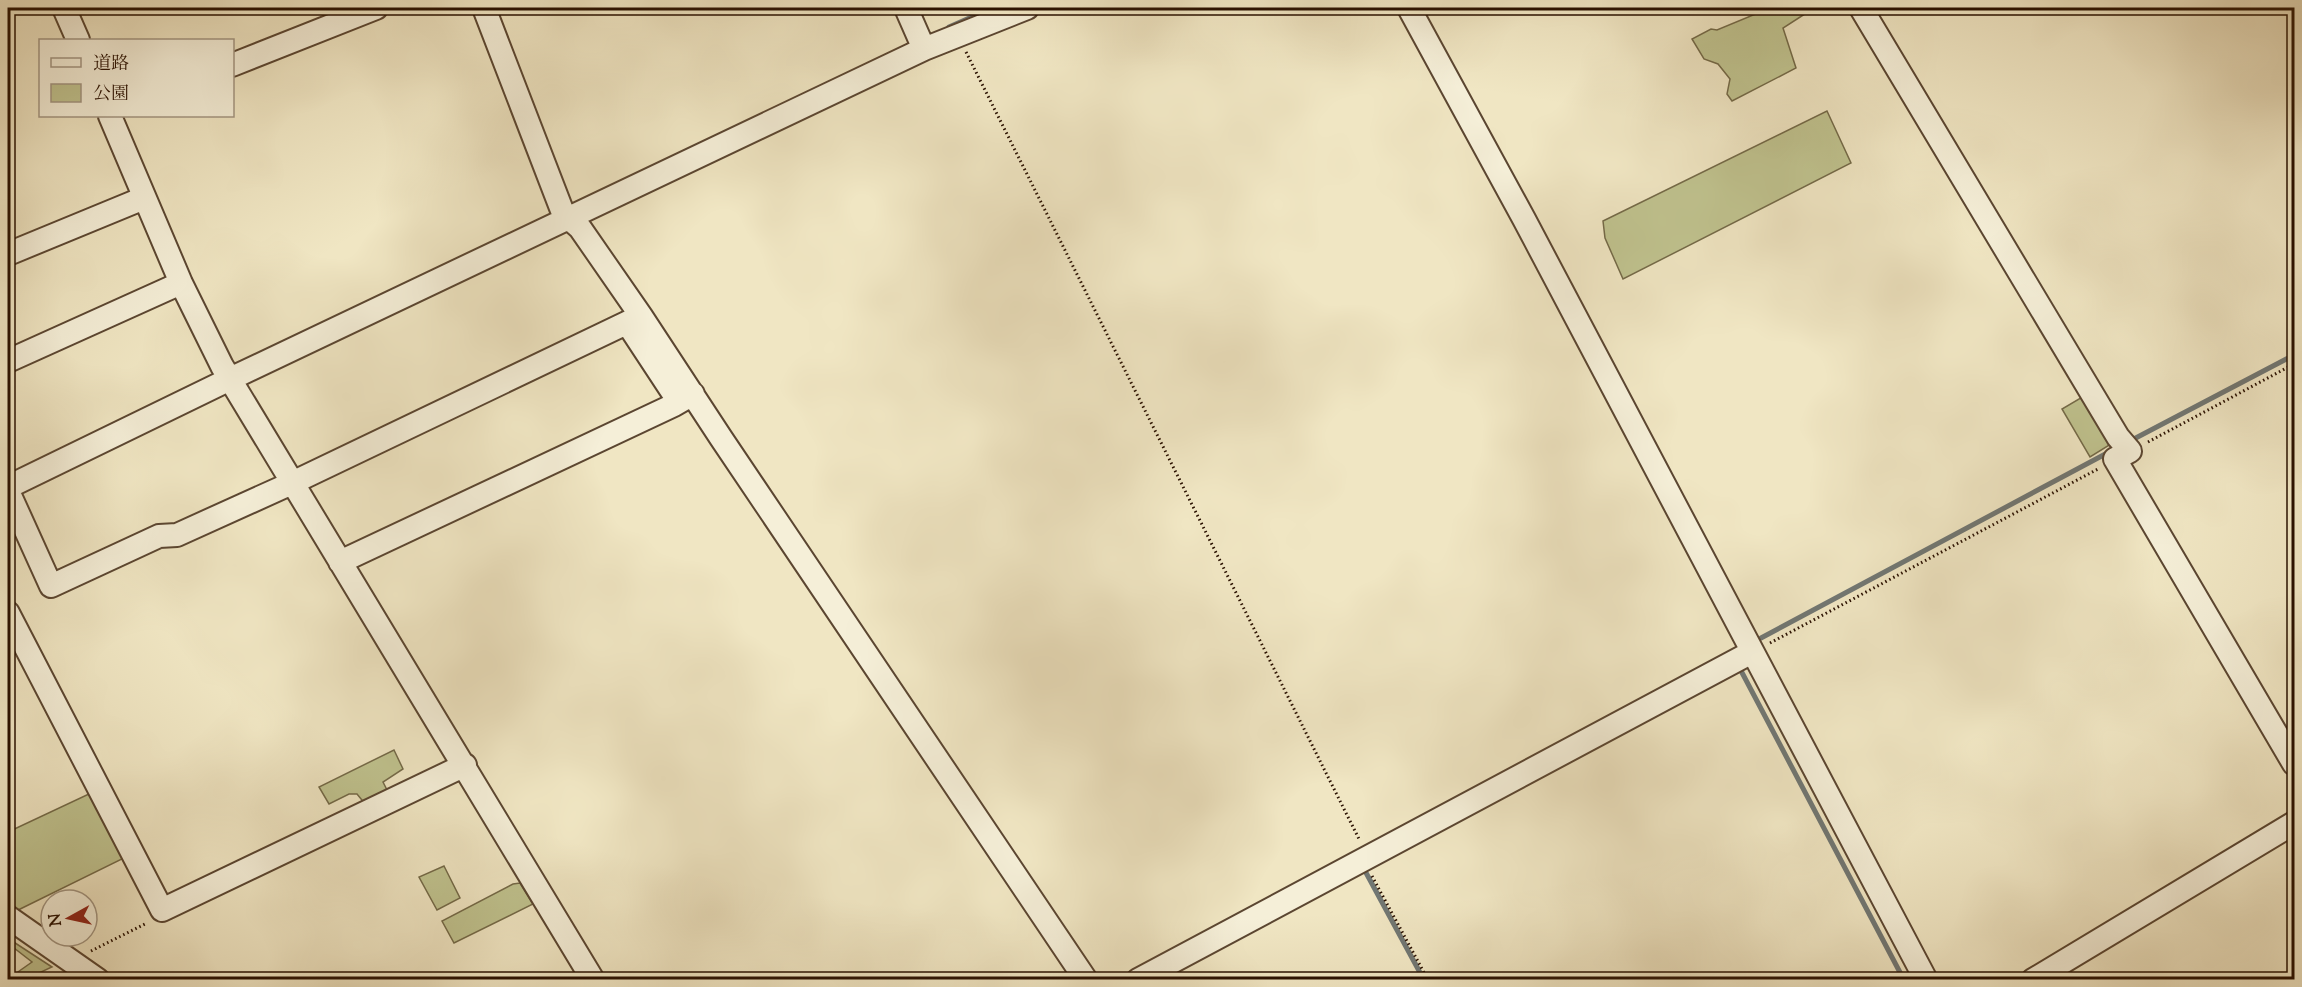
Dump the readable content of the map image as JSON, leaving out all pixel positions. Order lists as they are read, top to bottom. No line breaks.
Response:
{"legend":["道路","公園"],"north":"left"}
